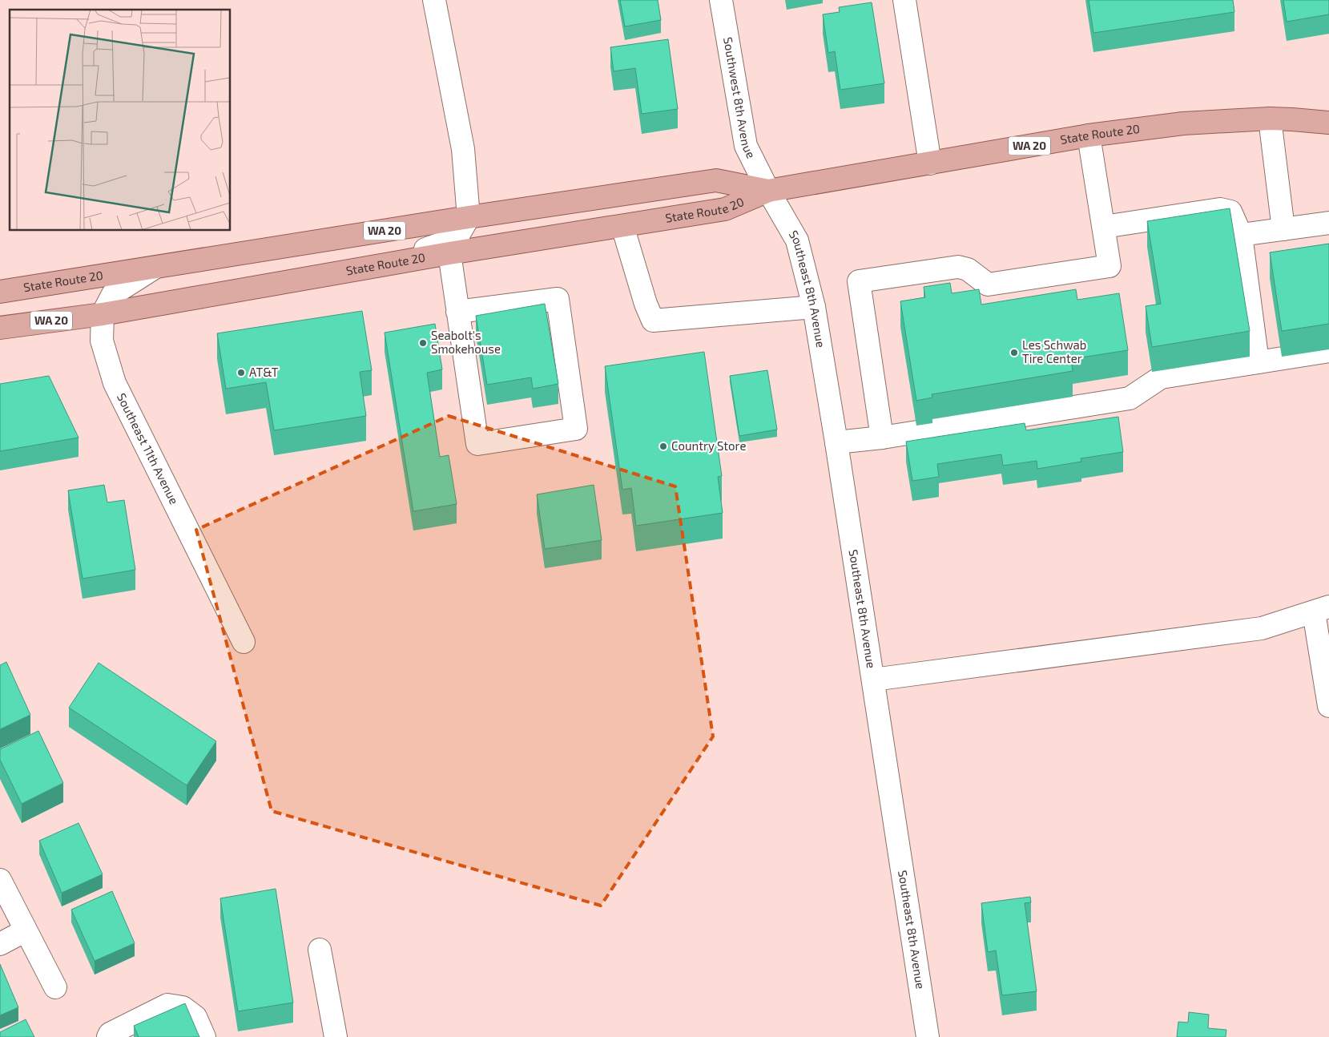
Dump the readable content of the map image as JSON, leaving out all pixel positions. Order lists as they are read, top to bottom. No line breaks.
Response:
{"streets":{"main road":["State Route 20","WA 20"],"street":["Southwest 8th Avenue","Southeast 8th Avenue","Southeast 11th Avenue"]},"crossings":[["Southwest 8th Avenue","State Route 20"],["Southwest 8th Avenue","Southeast 8th Avenue"],["State Route 20","Southeast 8th Avenue"],["State Route 20","Southeast 11th Avenue"]],"places":["Seabolt's Smokehouse","Les Schwab Tire Center","AT&T","Country Store"]}
